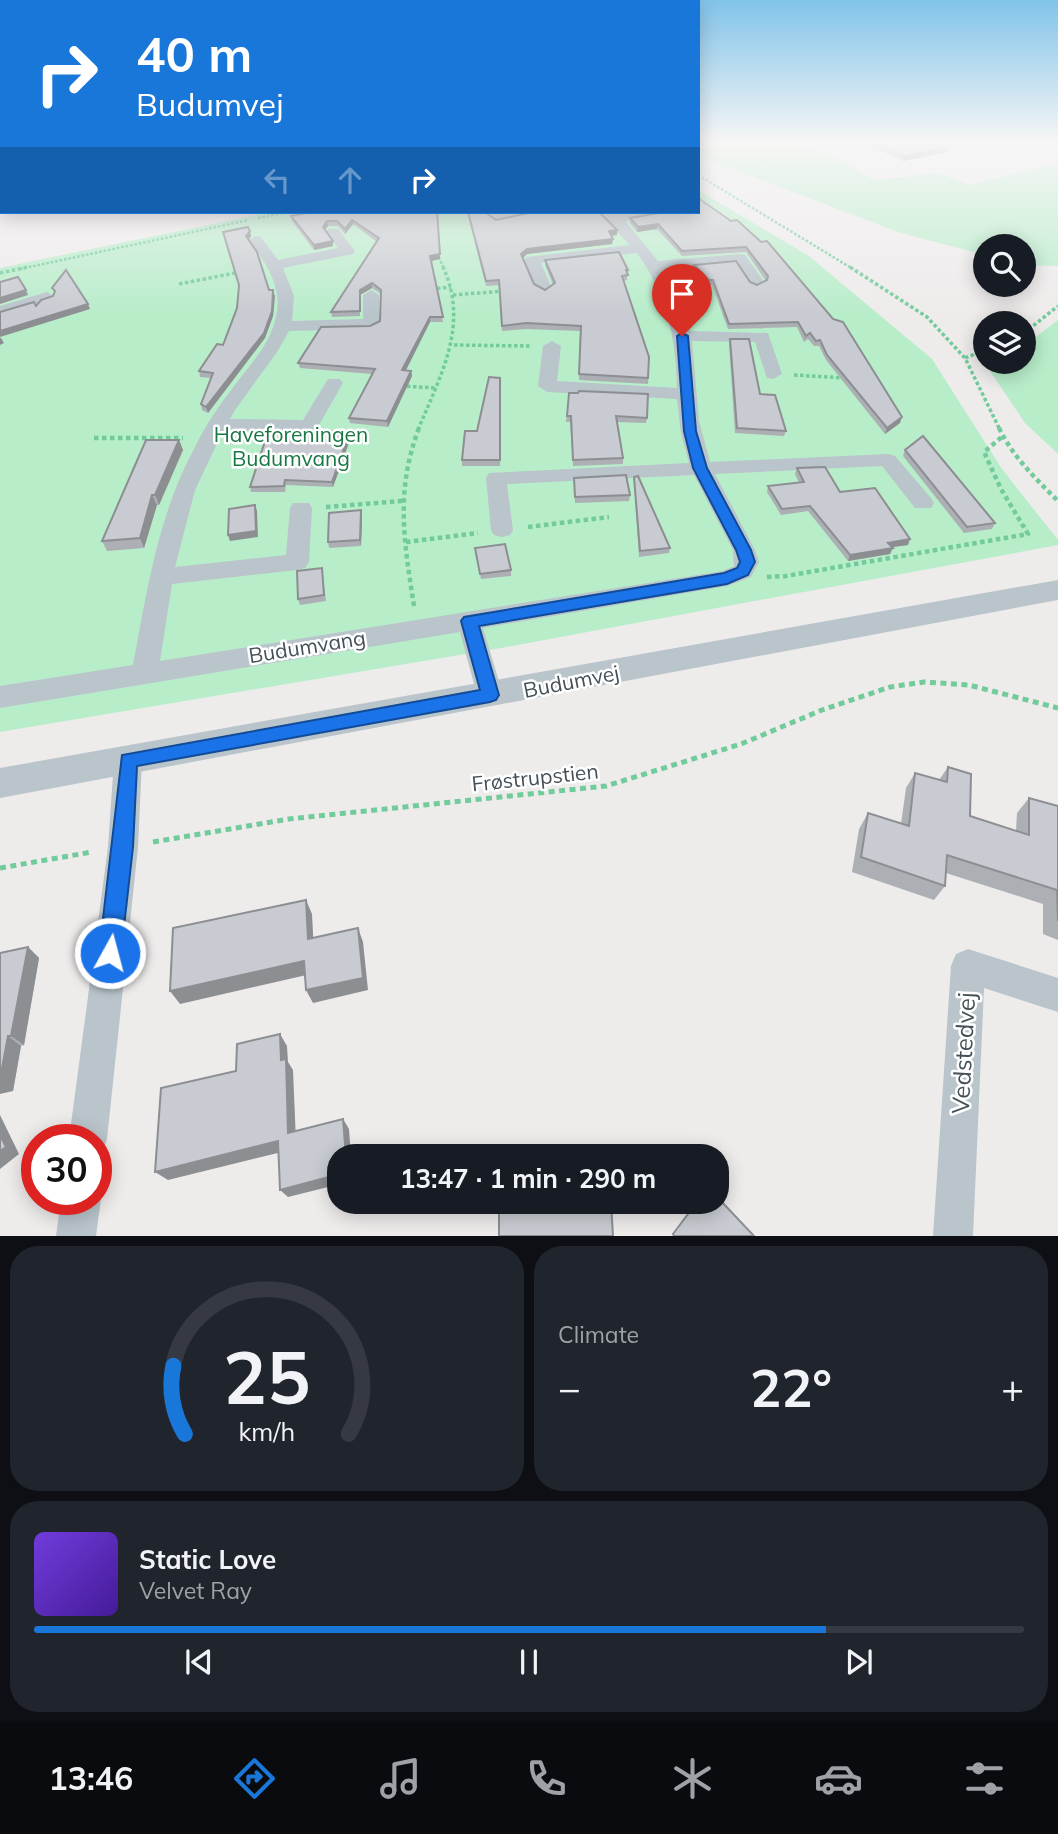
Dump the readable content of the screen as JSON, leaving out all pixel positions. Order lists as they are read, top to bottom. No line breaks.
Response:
{"streets":{"street":["Budumvang","Budumvej","Vedstedvej"],"path":["Frøstrupstien"]},"parks":["Haveforeningen Budumvang"],"page":{"turn":["40 m","Budumvej"],"limit":"30","trip":"13:47 · 1 min · 290 m","tile":"Climate","heat":["−","22°","+"],"song":["Static Love","Velvet Ray"],"tabs":"13:46","gauge":["25","km/h"]}}
